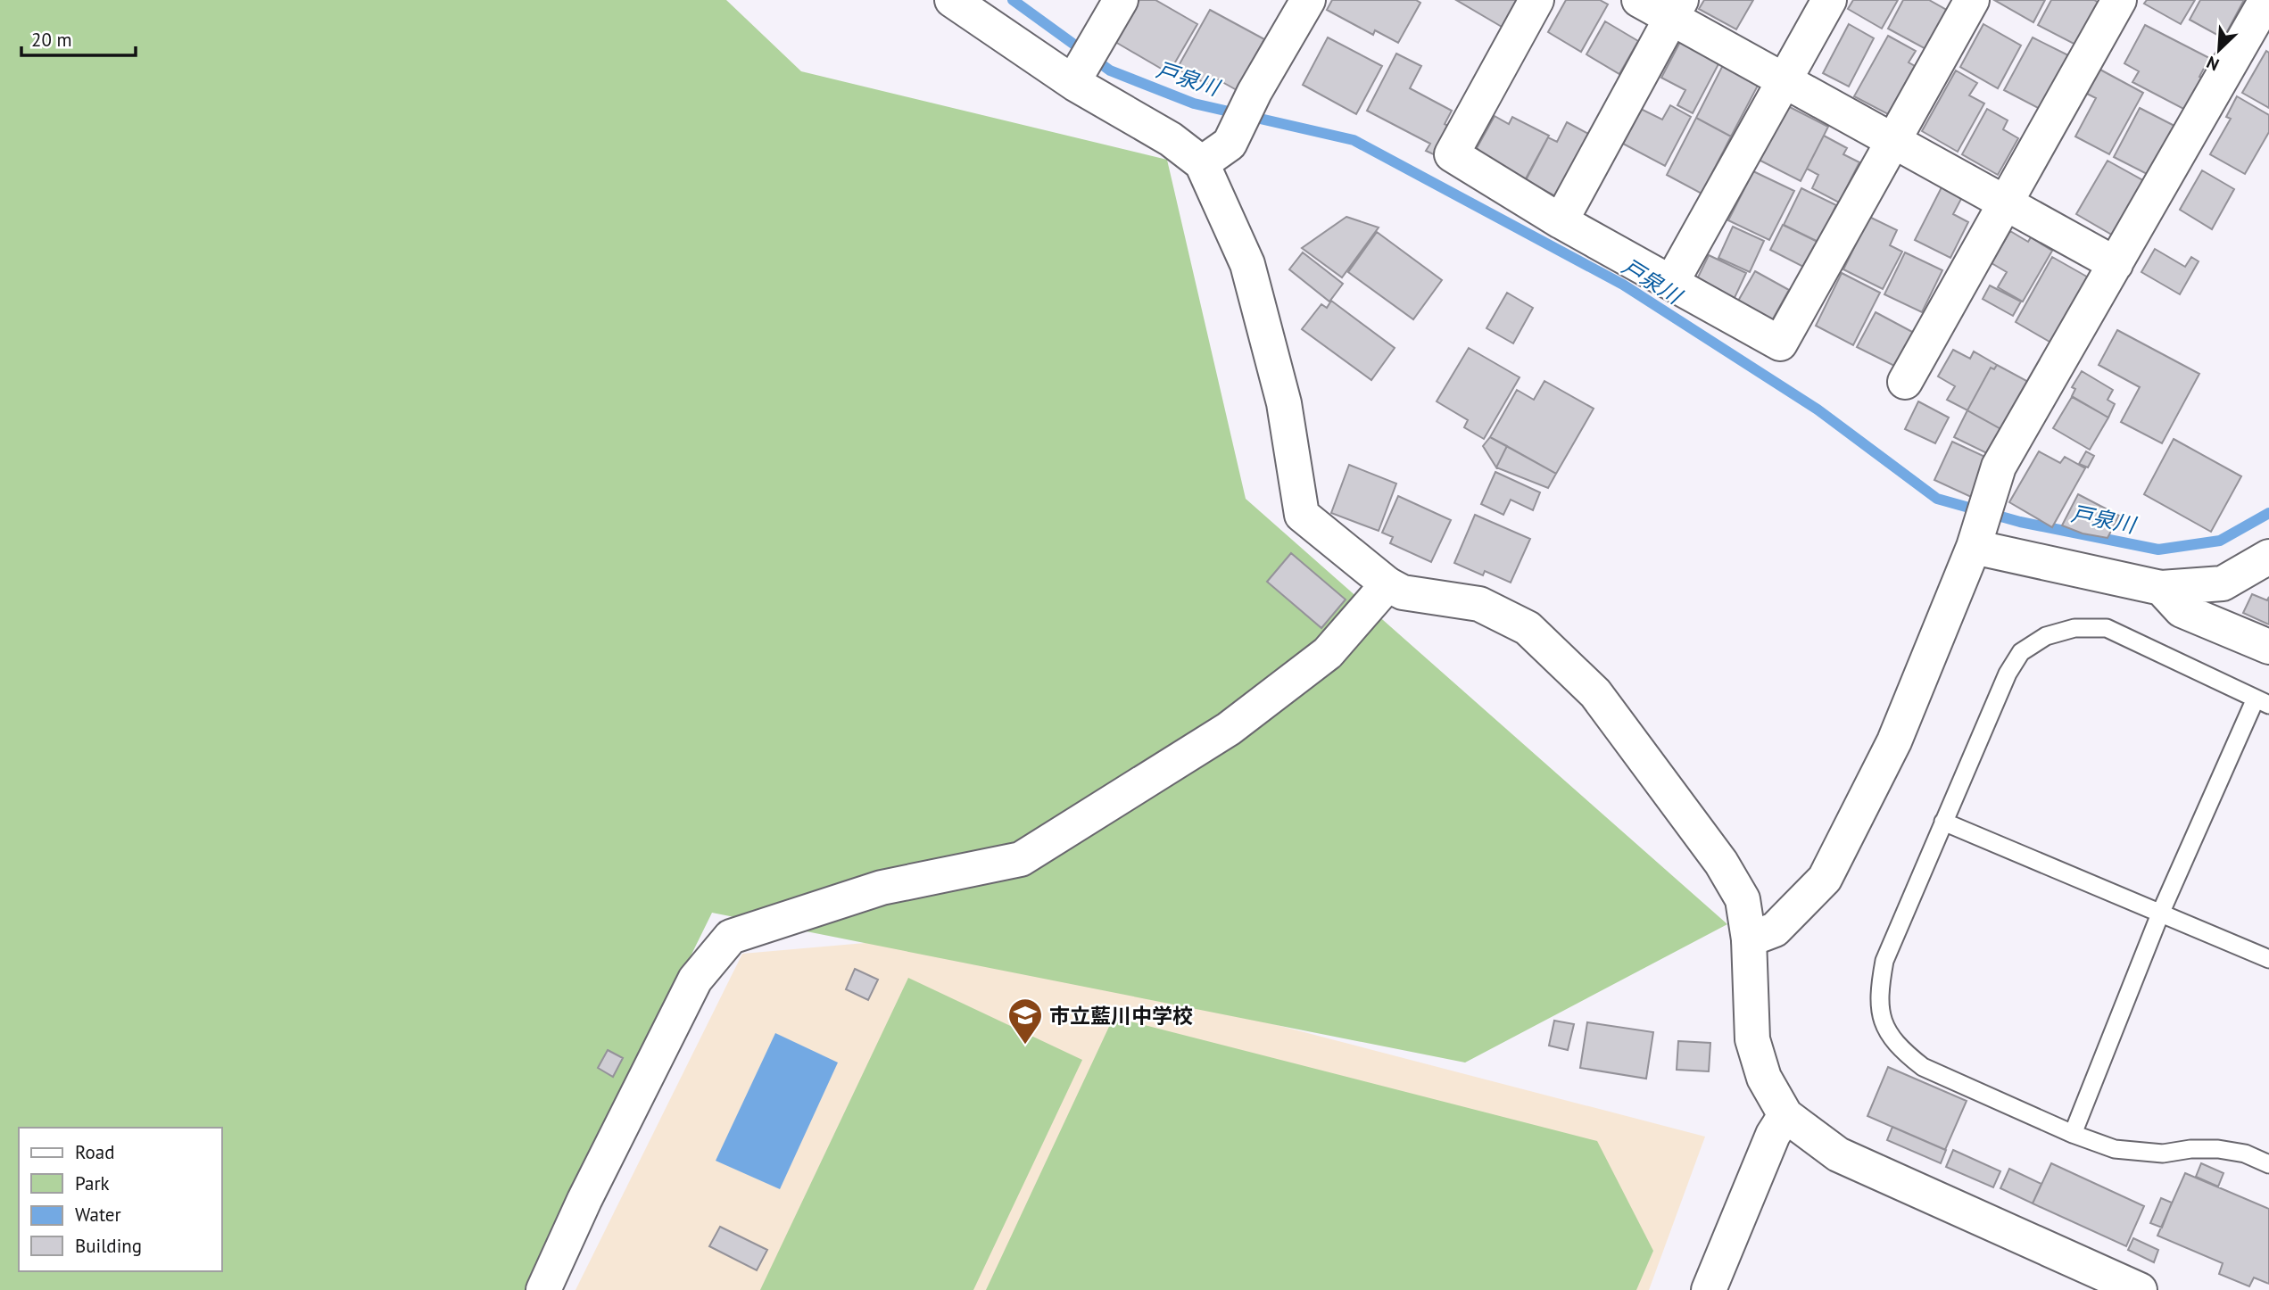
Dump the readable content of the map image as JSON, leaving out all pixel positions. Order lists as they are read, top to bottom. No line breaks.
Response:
{"water":["戸泉川"],"places":{"school or university":["市立藍川中学校"]},"legend":["Road","Park","Water","Building"],"scale_bar":"20 m","north":"bottom left"}
